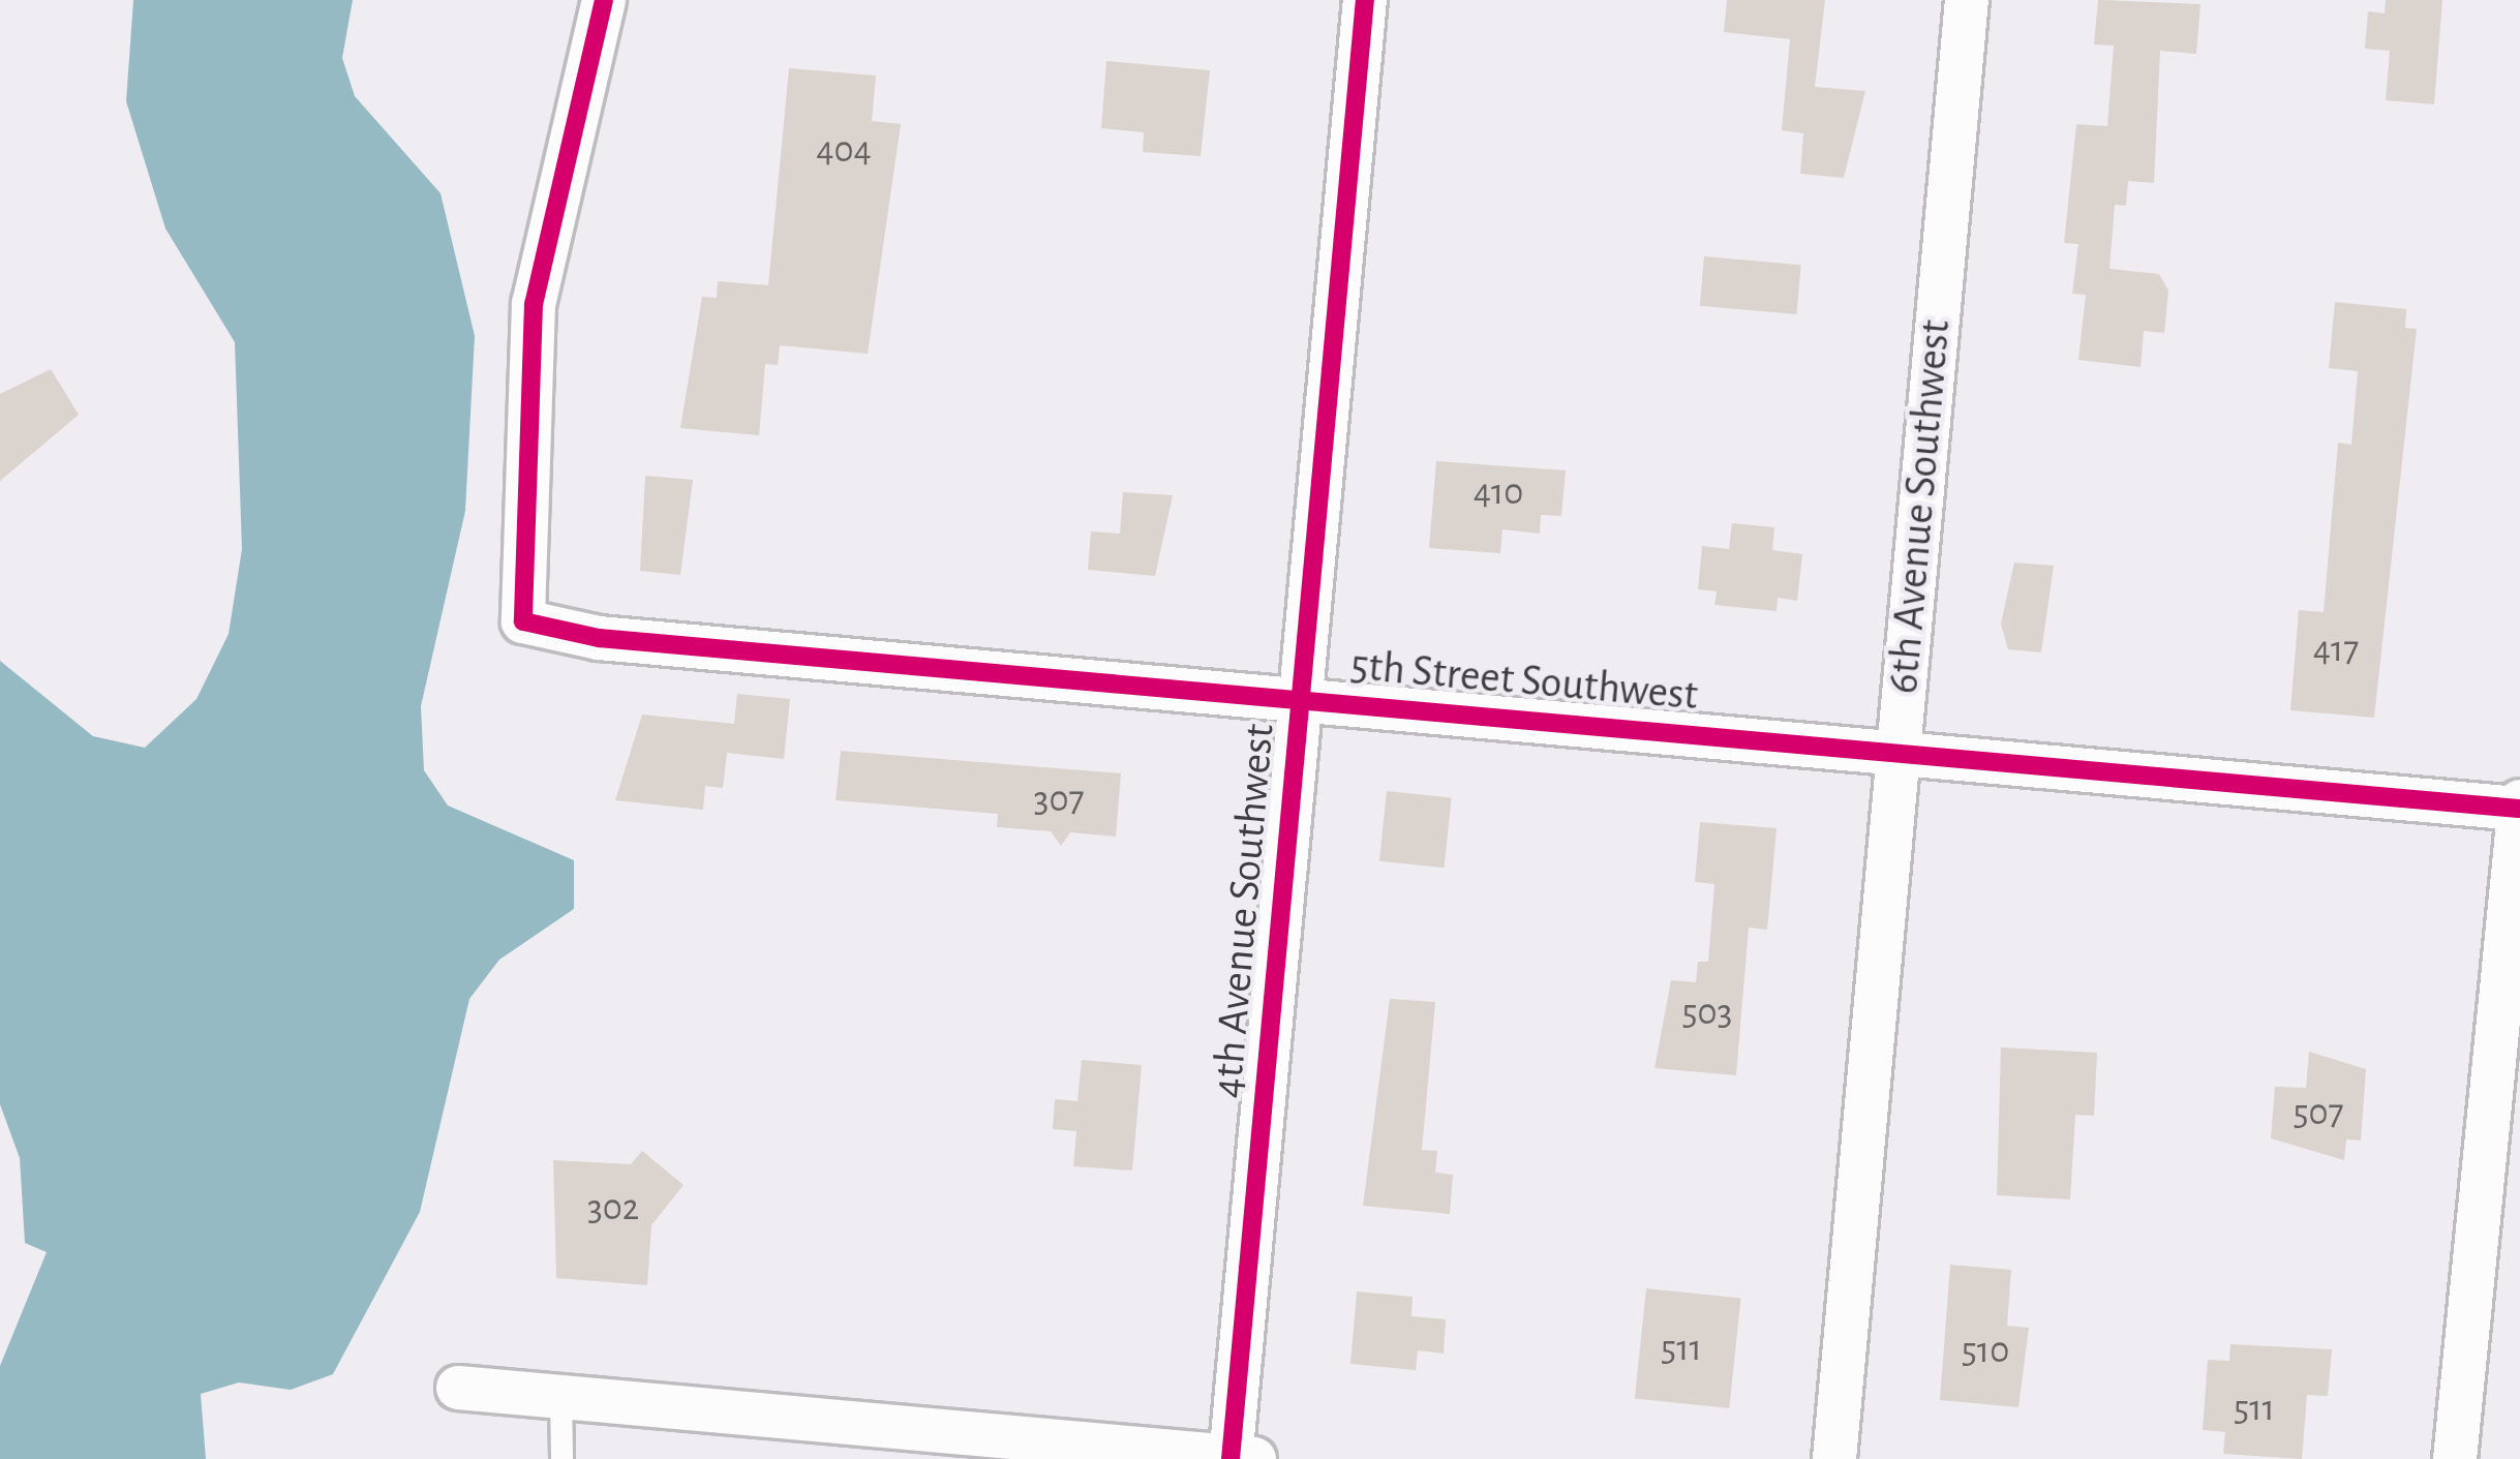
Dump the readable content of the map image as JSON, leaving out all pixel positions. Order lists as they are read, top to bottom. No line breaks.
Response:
{"streets":{"street":["6th Avenue Southwest","5th Street Southwest","4th Avenue Southwest"]},"crossings":[["6th Avenue Southwest","5th Street Southwest"],["5th Street Southwest","4th Avenue Southwest"]],"house_numbers":["404","410","417","307","503","507","302","511","510","511"]}
